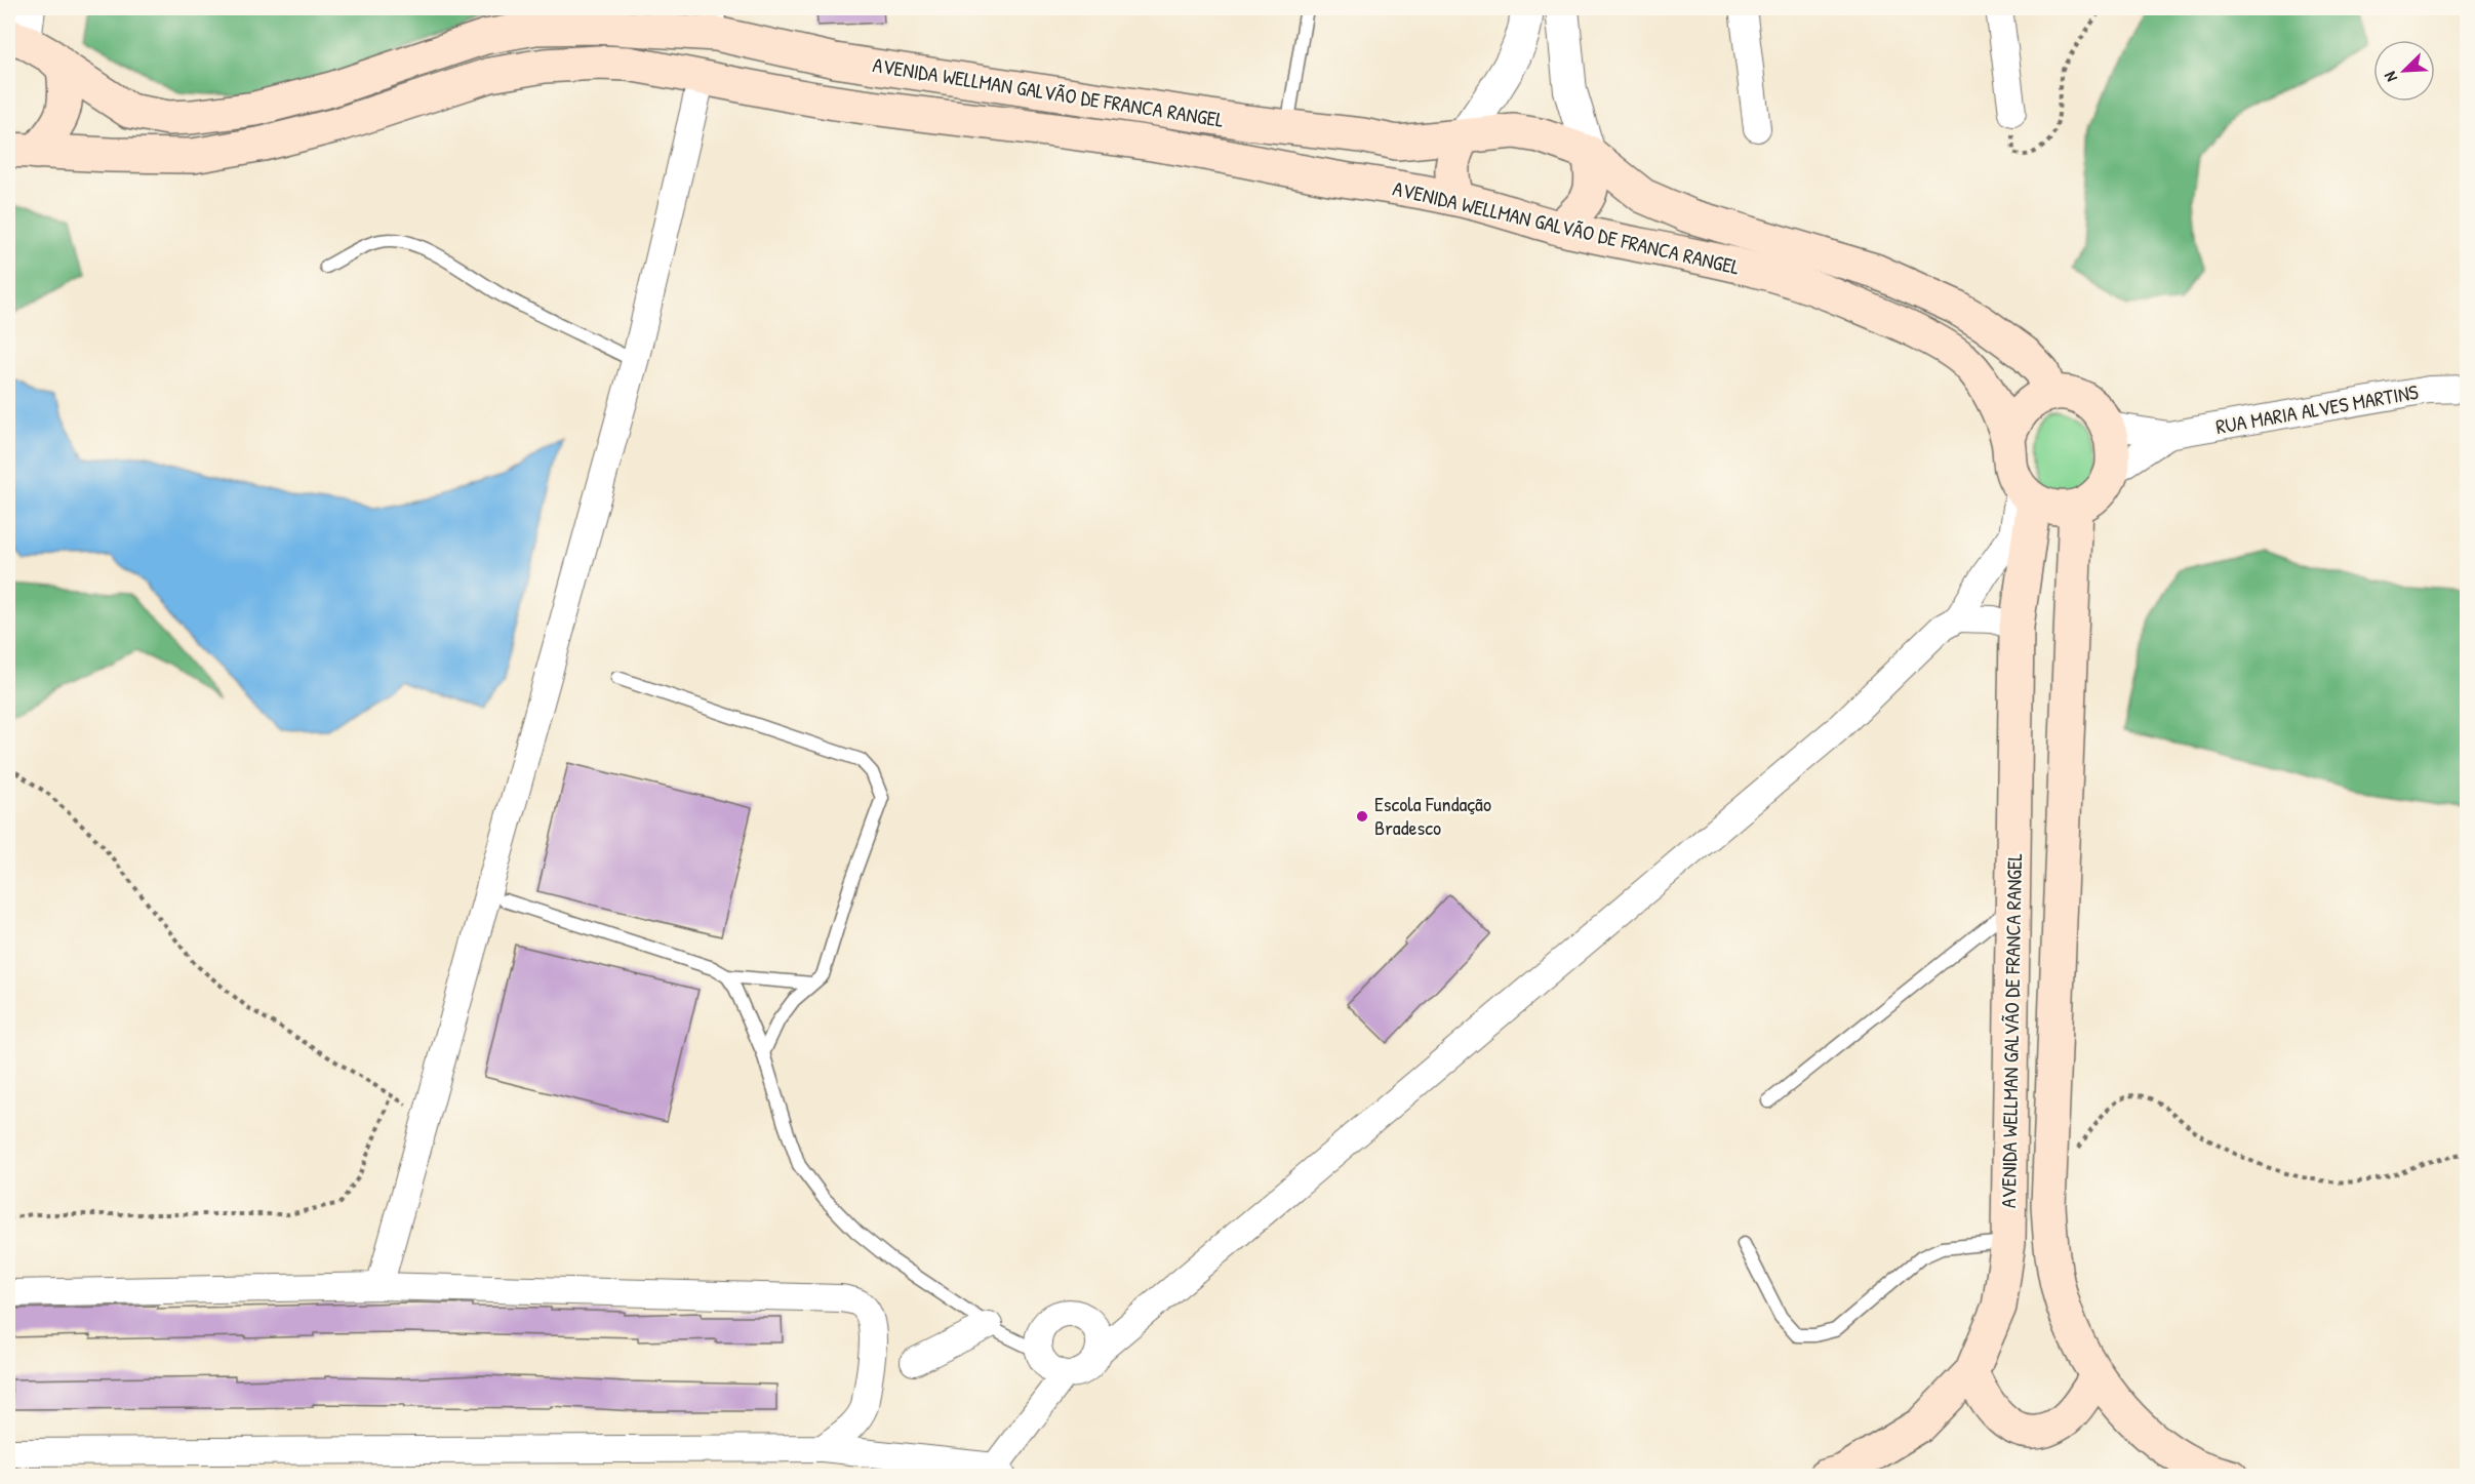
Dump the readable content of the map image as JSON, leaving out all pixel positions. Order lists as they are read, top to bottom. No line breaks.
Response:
{"streets":{"main road":["AVENIDA WELLMAN GALVÃO DE FRANCA RANGEL"],"street":["RUA MARIA ALVES MARTINS"]},"crossings":[["AVENIDA WELLMAN GALVÃO DE FRANCA RANGEL","RUA MARIA ALVES MARTINS"]],"places":["Escola Fundação Bradesco"],"north":"bottom left"}
